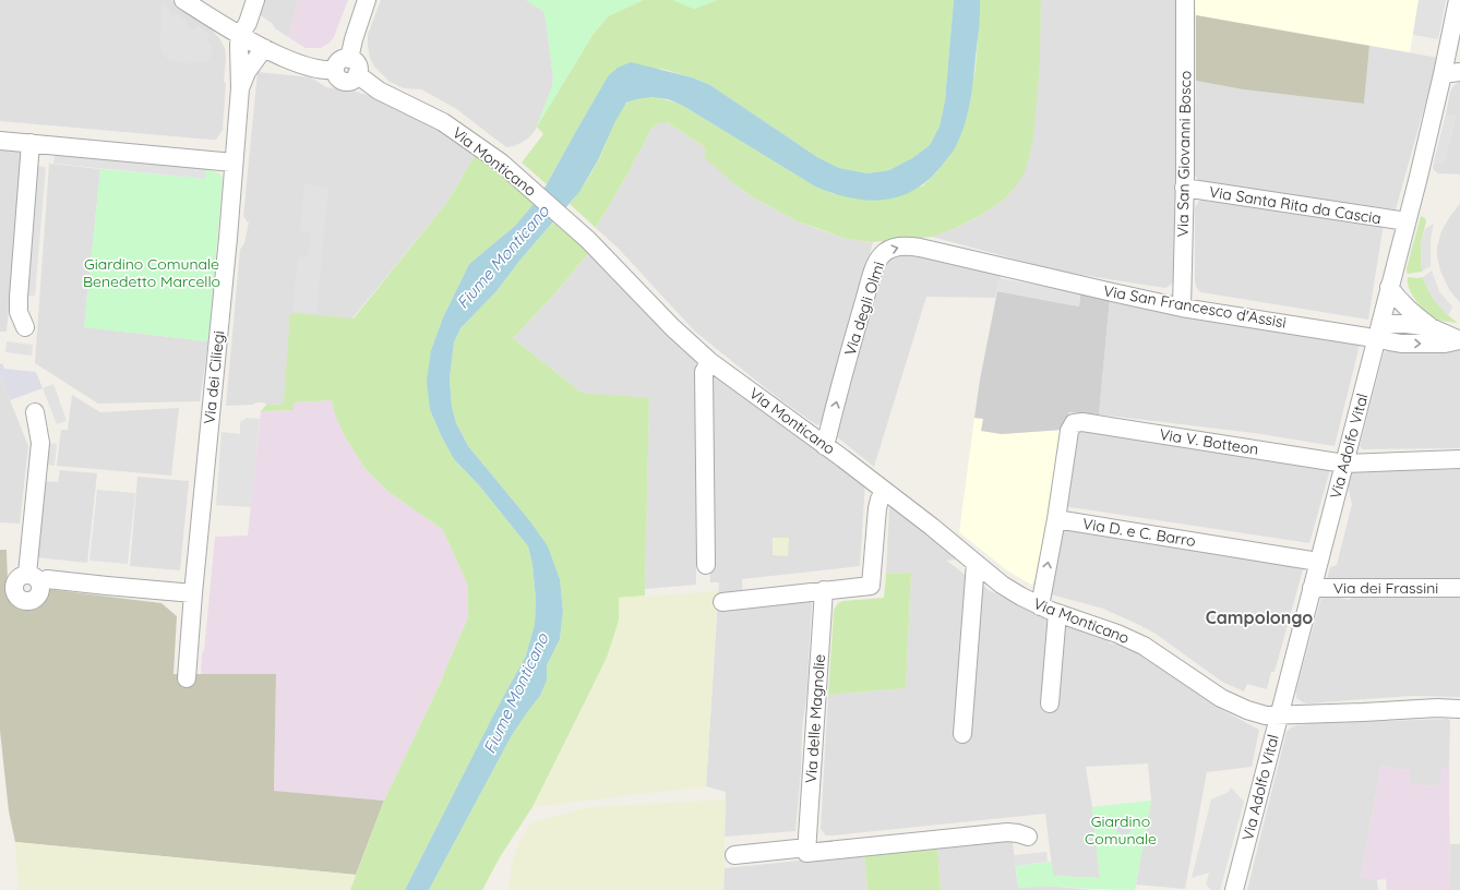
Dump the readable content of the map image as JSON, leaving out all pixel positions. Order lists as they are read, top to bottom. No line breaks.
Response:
{"streets":{"street":["Via San Giovanni Bosco","Via Monticano","Via Santa Rita da Cascia","Via San Francesco d'Assisi","Via degli Olmi","Via dei Ciliegi","Via V. Botteon","Via Adolfo Vital","Via D. e C. Barro","Via dei Frassini","Via delle Magnolie"]},"crossings":[["Via San Giovanni Bosco","Via Santa Rita da Cascia"],["Via San Giovanni Bosco","Via San Francesco d'Assisi"],["Via Monticano","Via degli Olmi"],["Via Monticano","Via Adolfo Vital"],["Via Santa Rita da Cascia","Via Adolfo Vital"],["Via San Francesco d'Assisi","Via degli Olmi"],["Via San Francesco d'Assisi","Via Adolfo Vital"],["Via V. Botteon","Via Adolfo Vital"],["Via V. Botteon","Via D. e C. Barro"],["Via Adolfo Vital","Via D. e C. Barro"],["Via Adolfo Vital","Via dei Frassini"]],"districts":["Campolongo"],"water":["Fiume Monticano"],"parks":["Giardino Comunale Benedetto Marcello","Giardino Comunale"]}
